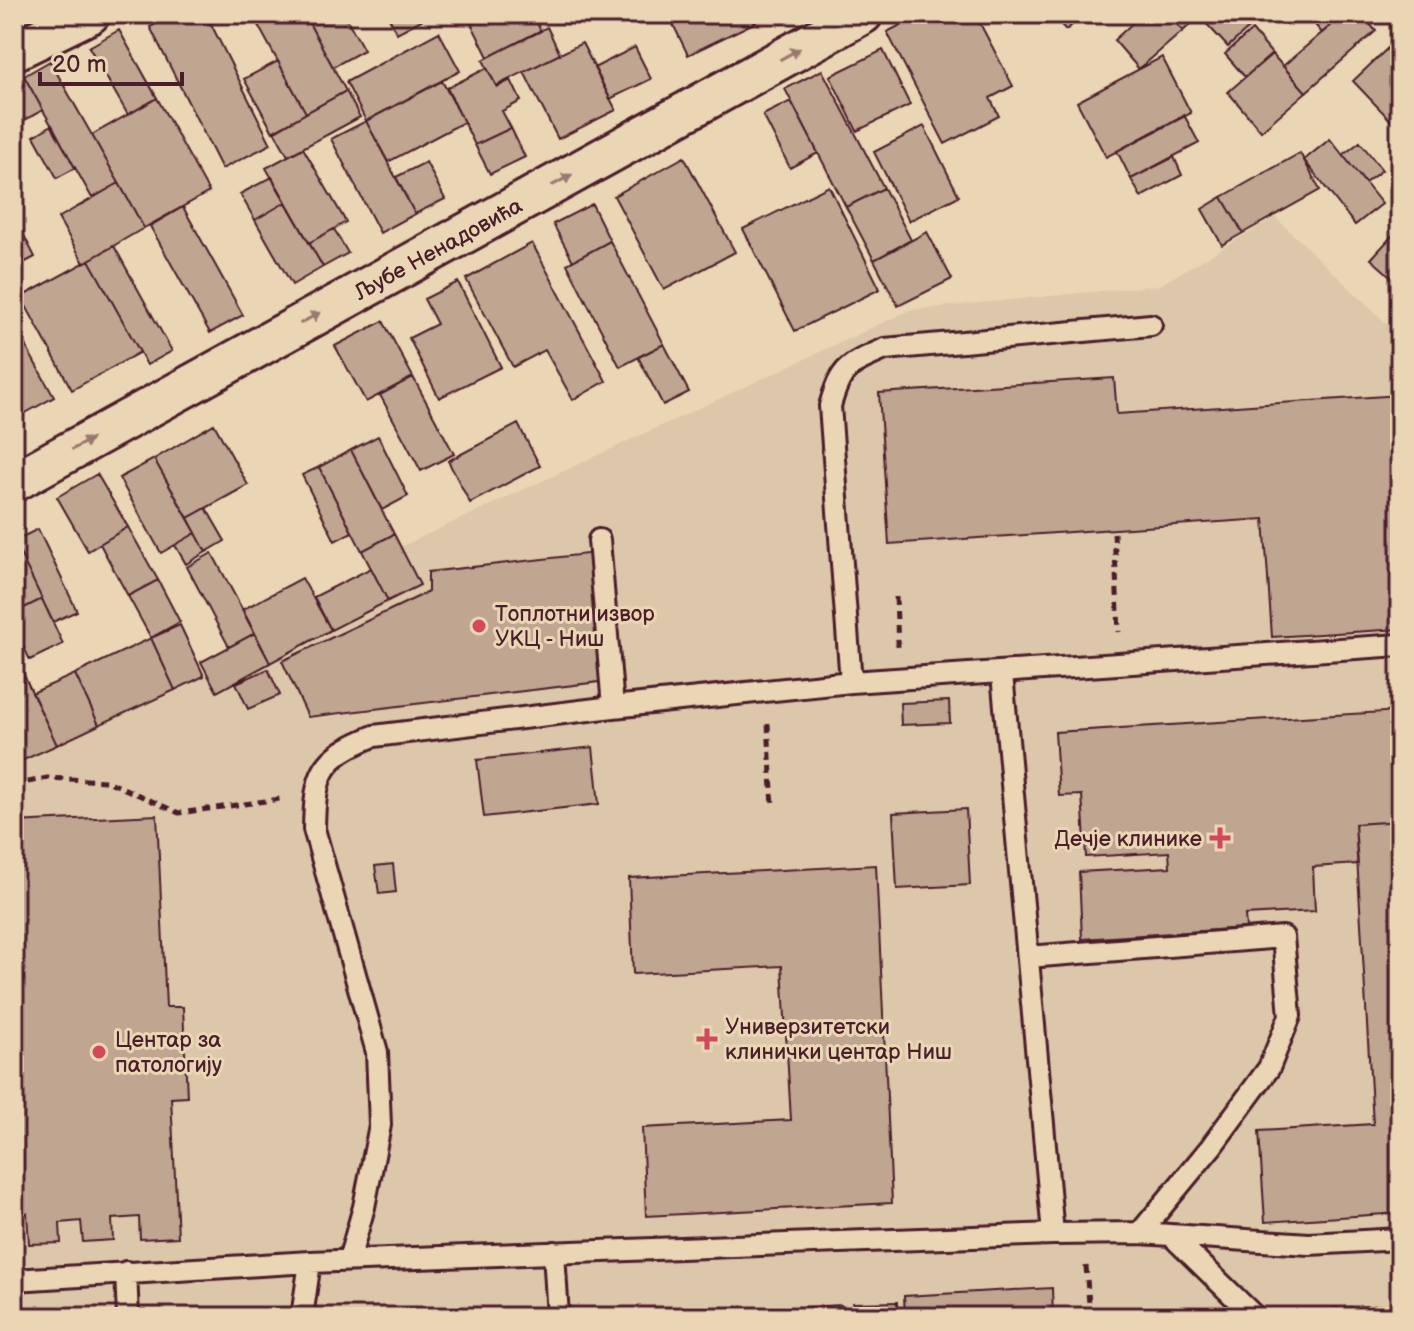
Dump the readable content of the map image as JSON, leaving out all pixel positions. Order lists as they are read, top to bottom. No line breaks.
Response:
{"streets":{"street":["Љубе Ненадовића"]},"one_way":["Љубе Ненадовића"],"places":{"other":["Топлотни извор УКЦ - Ниш","Центар за патологију"],"health":["Дечје клинике","Универзитетски клинички центар Ниш"]},"scale_bar":"20 m"}
